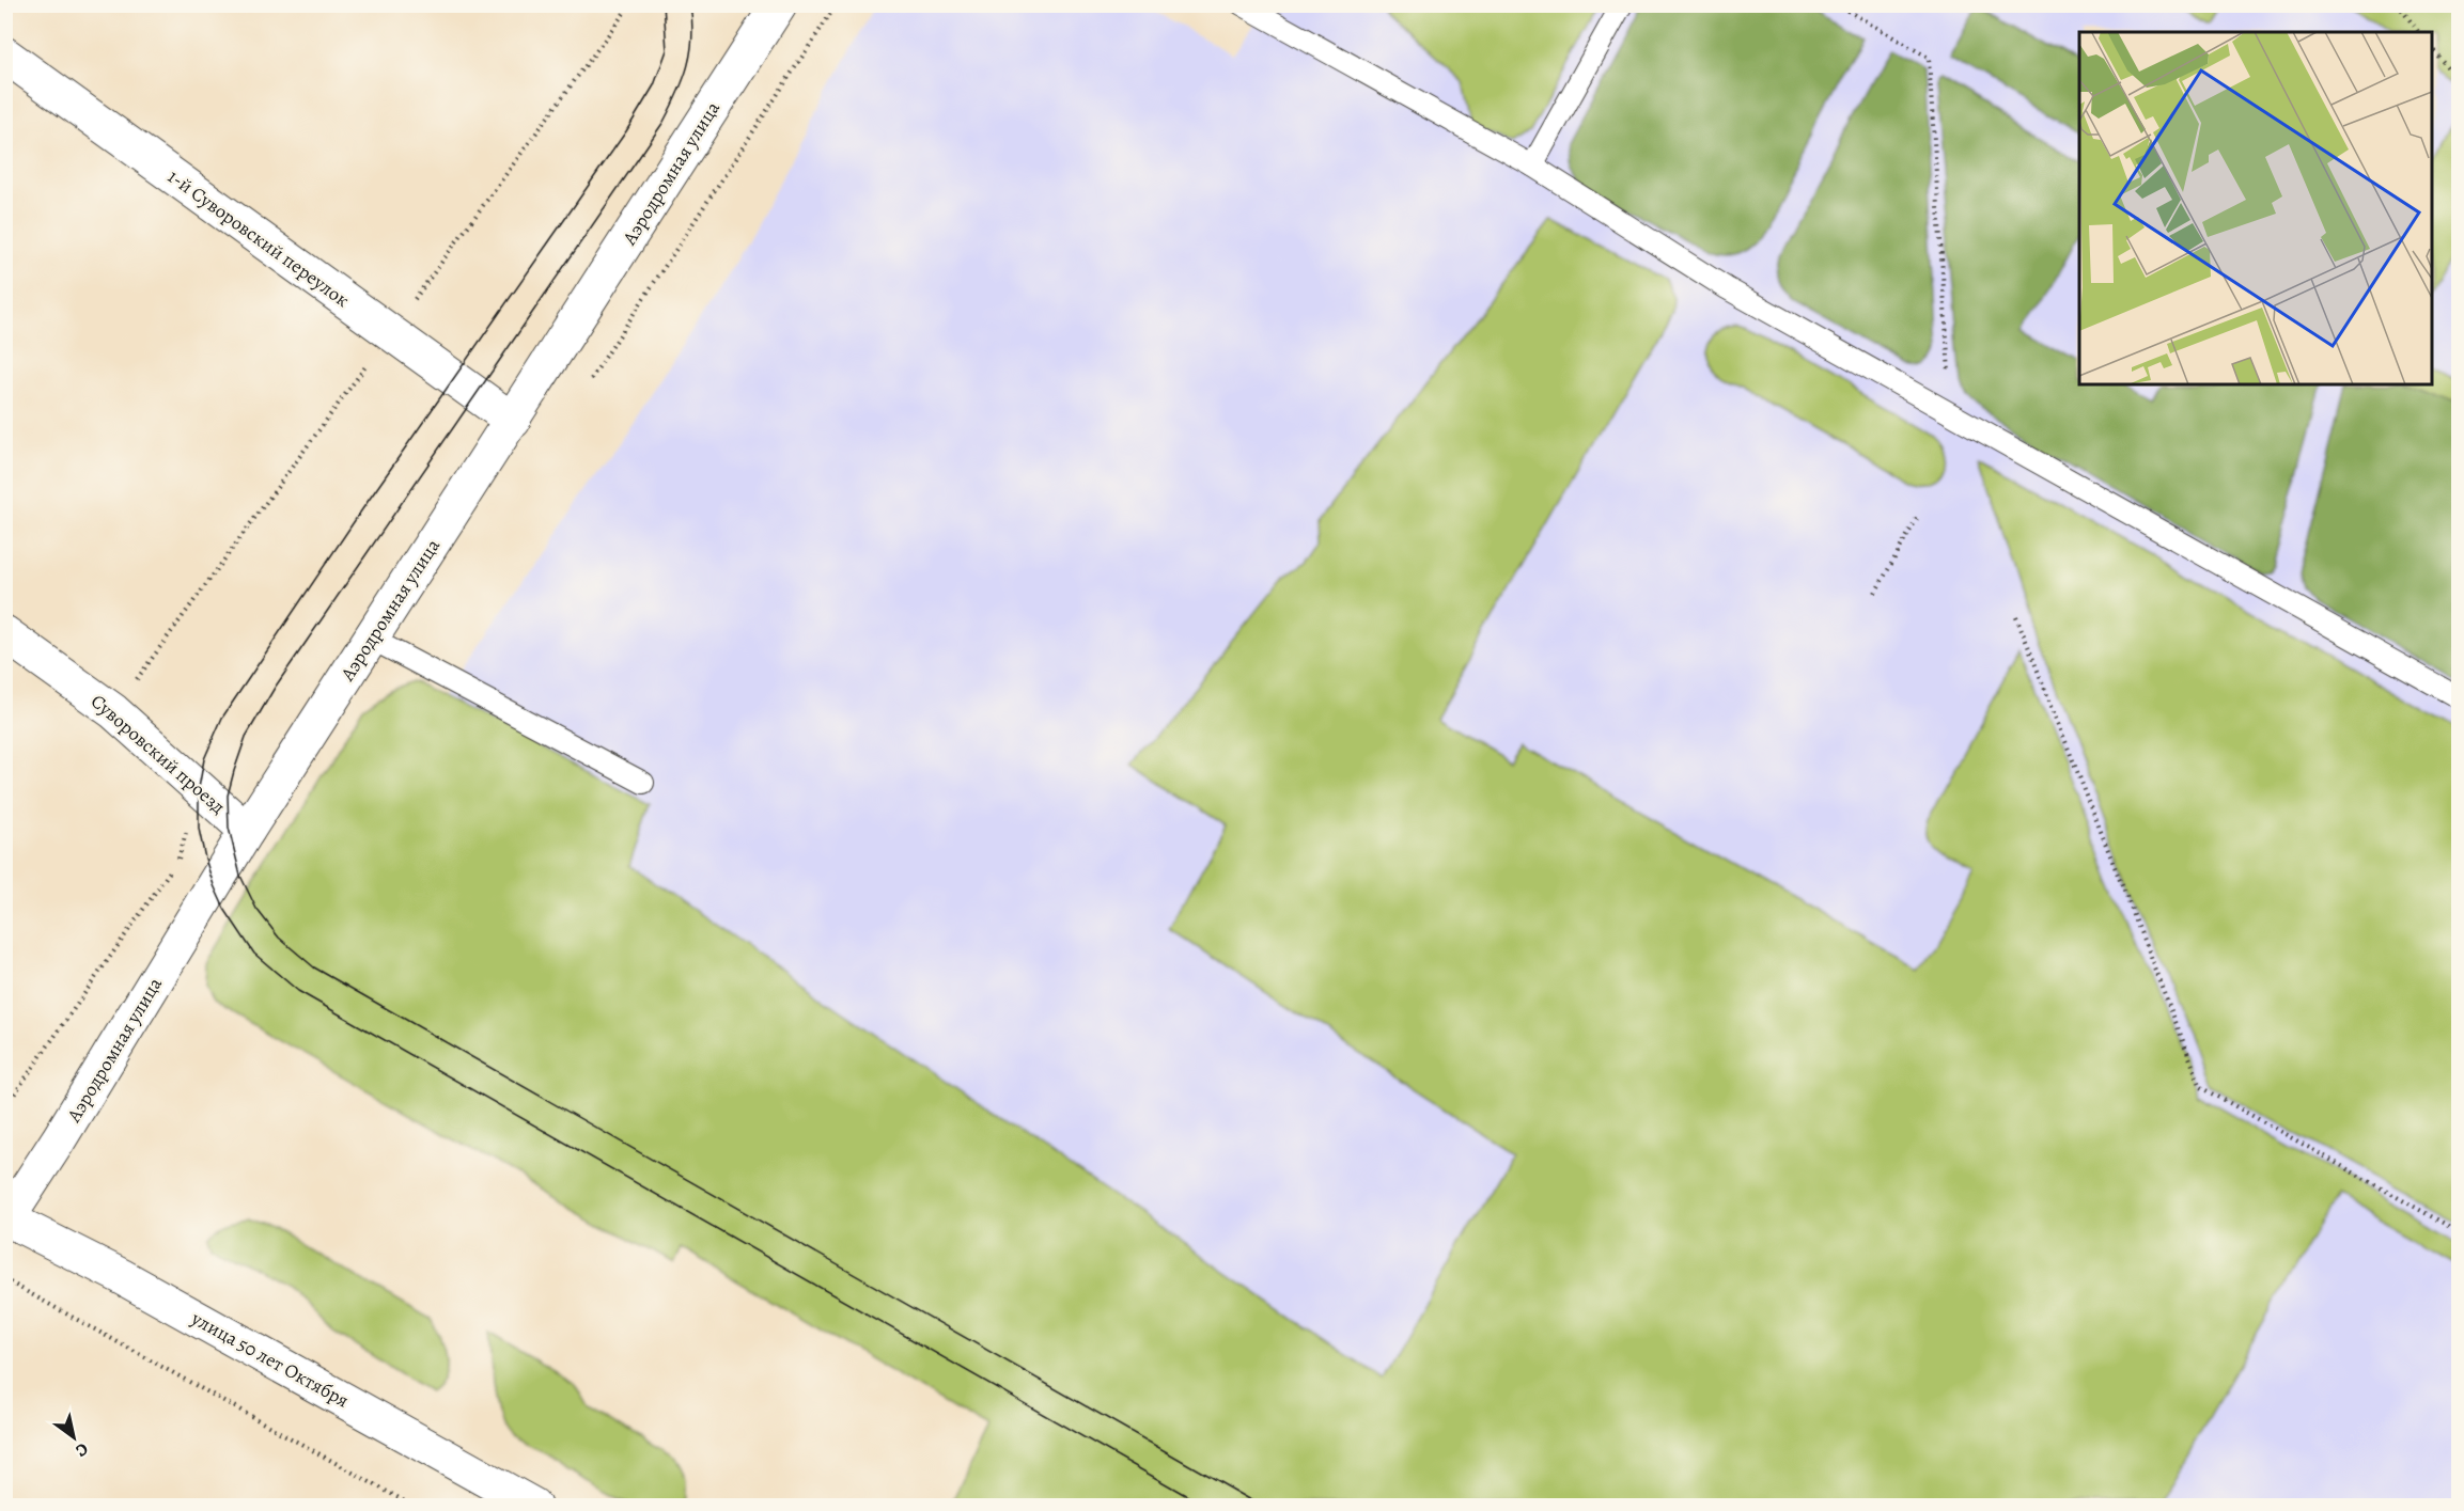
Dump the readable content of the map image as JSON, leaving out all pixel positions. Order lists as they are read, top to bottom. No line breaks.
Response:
{"streets":{"street":["Аэродромная улица","1-й Суворовский переулок","Суворовский проезд","улица 50 лет Октября"]},"crossings":[["Аэродромная улица","1-й Суворовский переулок"],["Аэродромная улица","Суворовский проезд"],["Аэродромная улица","улица 50 лет Октября"]],"north":"bottom right"}
